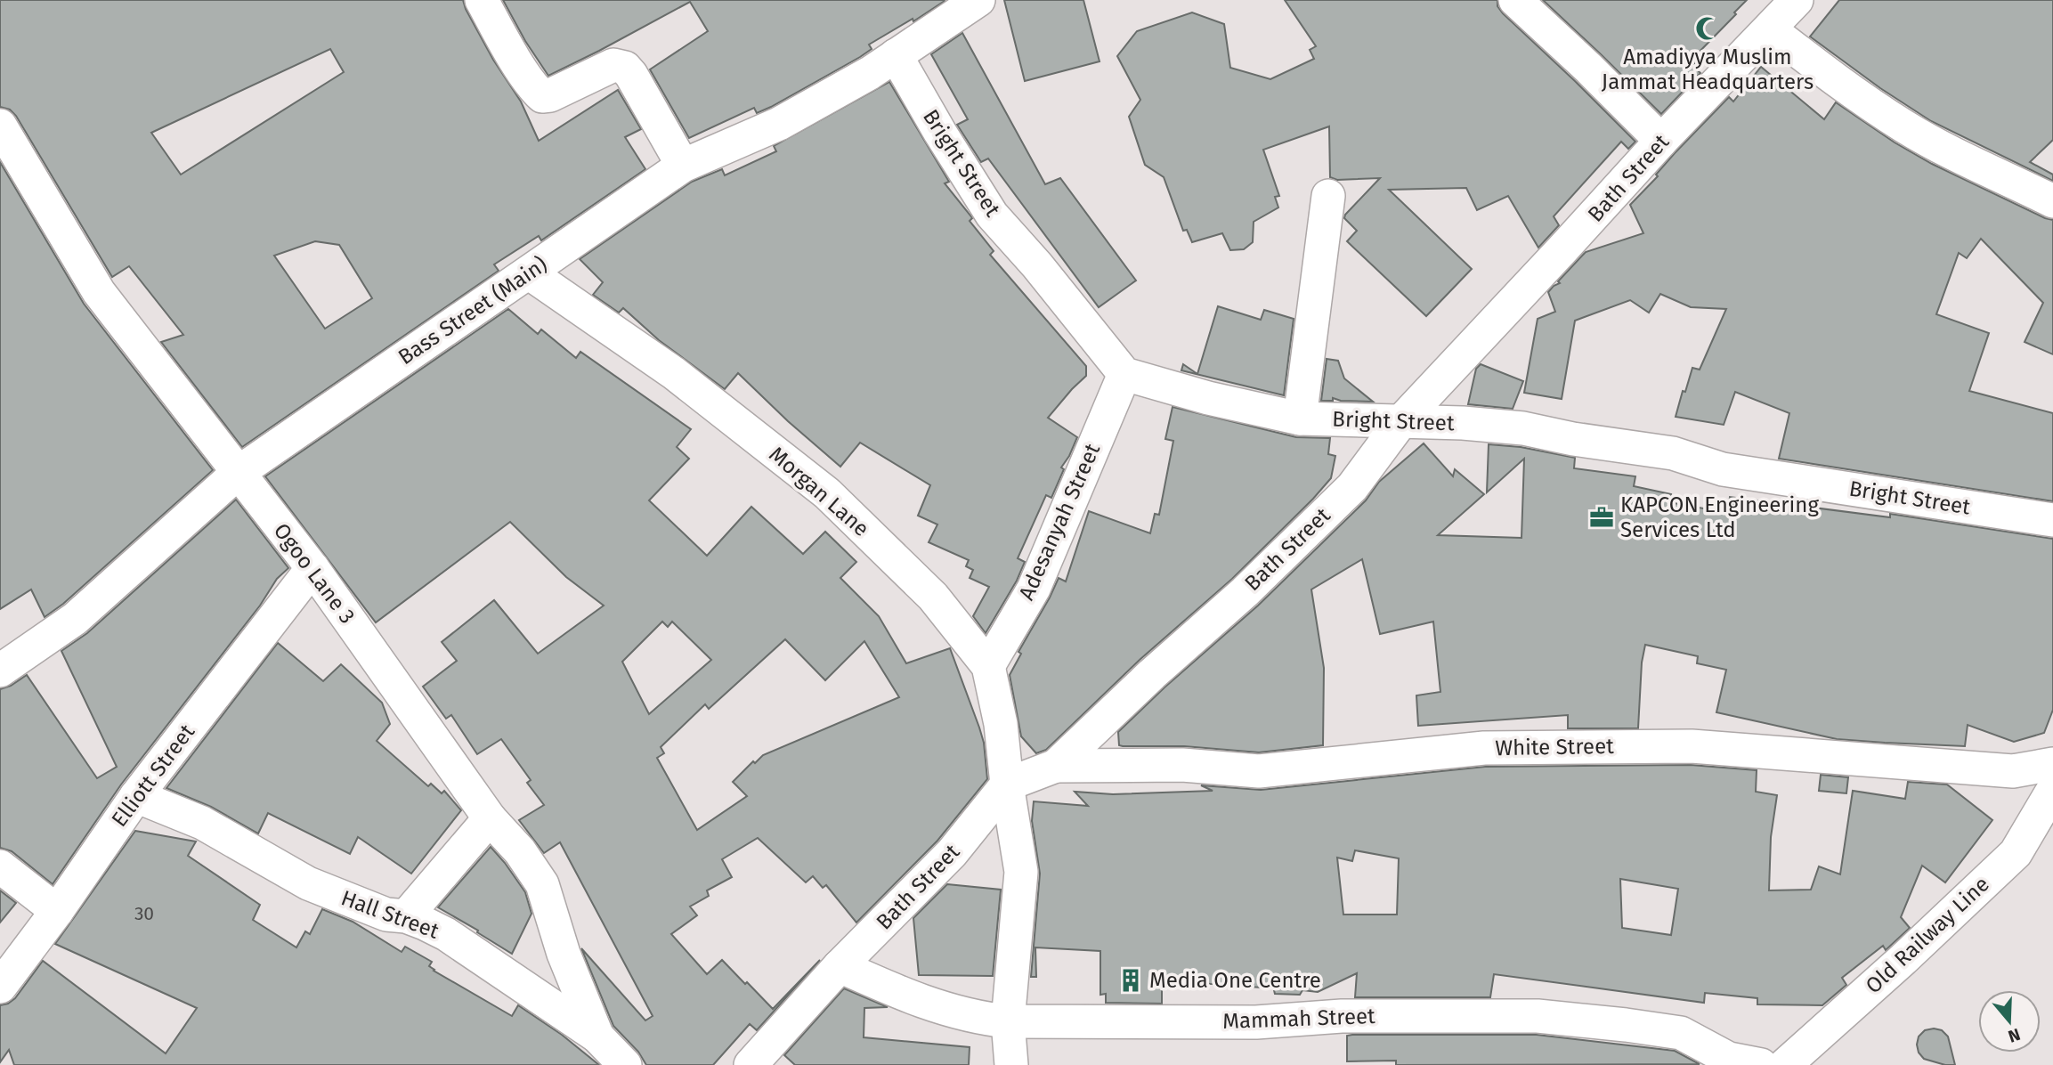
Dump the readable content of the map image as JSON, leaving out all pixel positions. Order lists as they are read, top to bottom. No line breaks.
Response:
{"streets":{"street":["Bright Street","Bath Street","Bass Street (Main)","Morgan Lane","Adesanyah Street","Ogoo Lane 3","White Street","Elliott Street","Hall Street","Old Railway Line","Mammah Street"]},"crossings":[["Bright Street","Bath Street"],["Bright Street","Bass Street (Main)"],["Bright Street","Adesanyah Street"],["Bath Street","Morgan Lane"],["Bath Street","White Street"],["Bath Street","Mammah Street"],["Bass Street (Main)","Morgan Lane"],["Bass Street (Main)","Ogoo Lane 3"],["Morgan Lane","Adesanyah Street"],["Ogoo Lane 3","Elliott Street"],["Ogoo Lane 3","Hall Street"],["Elliott Street","Hall Street"]],"places":{"mosque":["Amadiyya Muslim Jammat Headquarters"],"office":["KAPCON Engineering Services Ltd"],"building":["Media One Centre"]},"house_numbers":["30"],"north":"bottom"}
